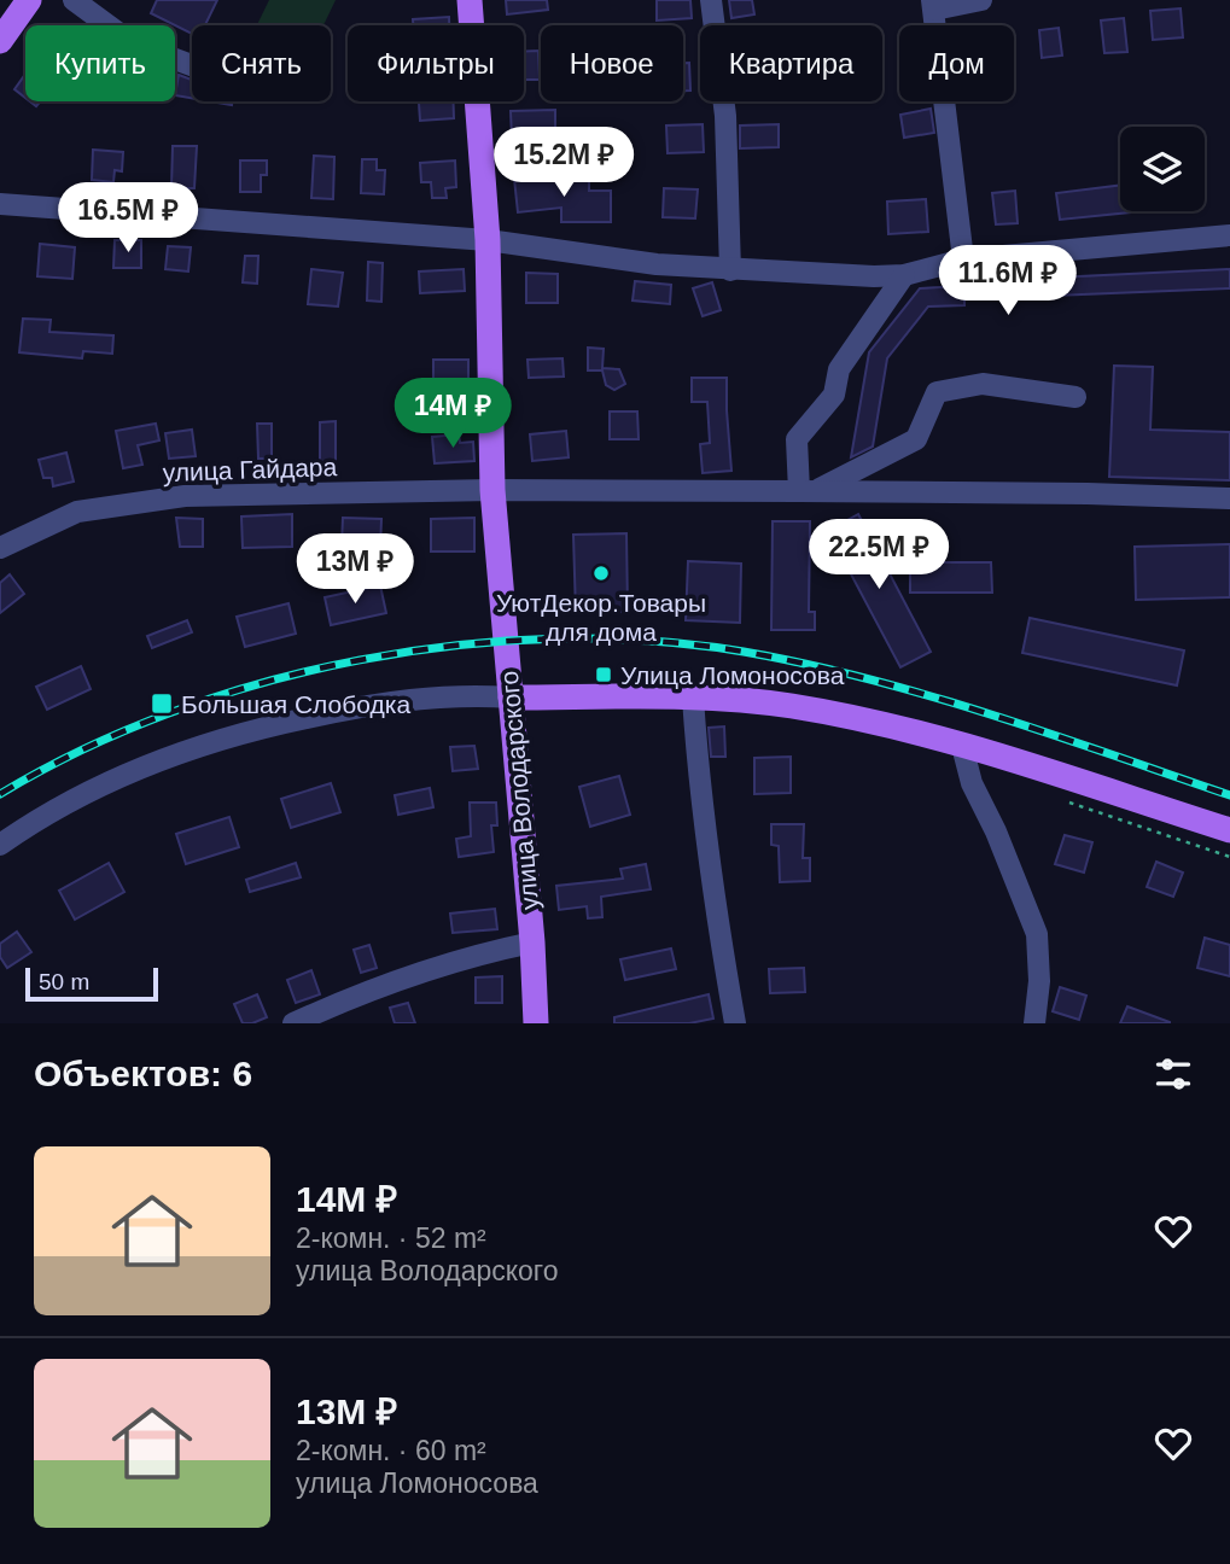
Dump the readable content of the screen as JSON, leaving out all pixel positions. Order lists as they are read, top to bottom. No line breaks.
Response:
{"streets":{"main road":["улица Володарского"],"street":["улица Гайдара"]},"crossings":[["улица Гайдара","улица Володарского"]],"places":{"other":["УютДекор.Товары для дома"],"transit":["Улица Ломоносова","Большая Слободка"]},"scale_bar":"50 m","page":{"chip":["Купить","Снять","Фильтры","Новое","Квартира","Дом"],"price":["15.2M ₽","16.5M ₽","11.6M ₽","14M ₽","22.5M ₽","13M ₽"],"scale":"50 m","heading":"Объектов: 6","list":[{"name":"14M ₽","note":"2-комн. · 52 m² · улица Володарского"},{"name":"13M ₽","note":"2-комн. · 60 m² · улица Ломоносова"}]}}
